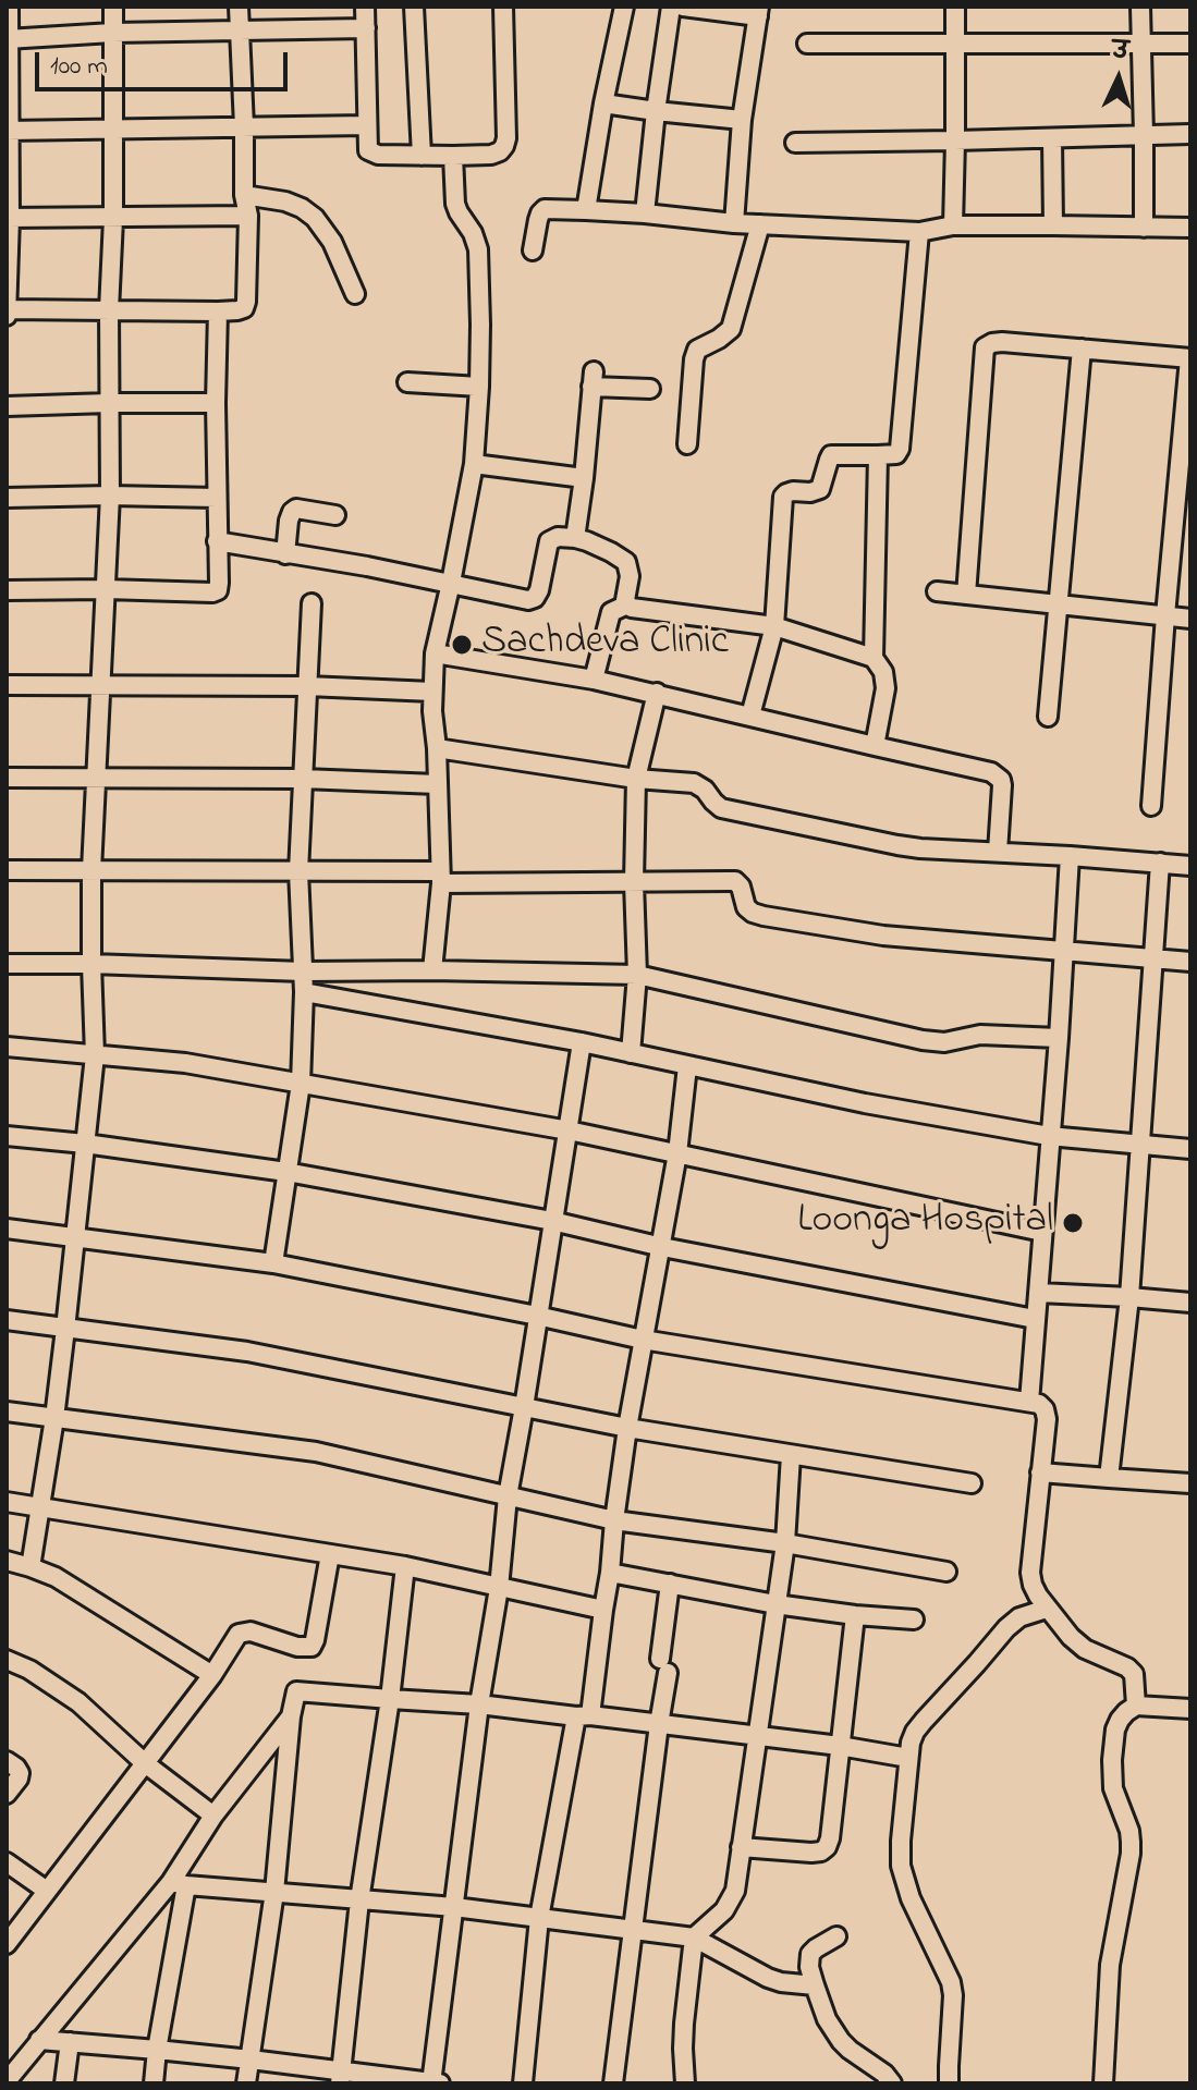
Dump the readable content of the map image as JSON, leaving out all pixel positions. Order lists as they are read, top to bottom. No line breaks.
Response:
{"places":["Sachdeva Clinic","Loonga Hospital"],"scale_bar":"100 m","north":"top"}
